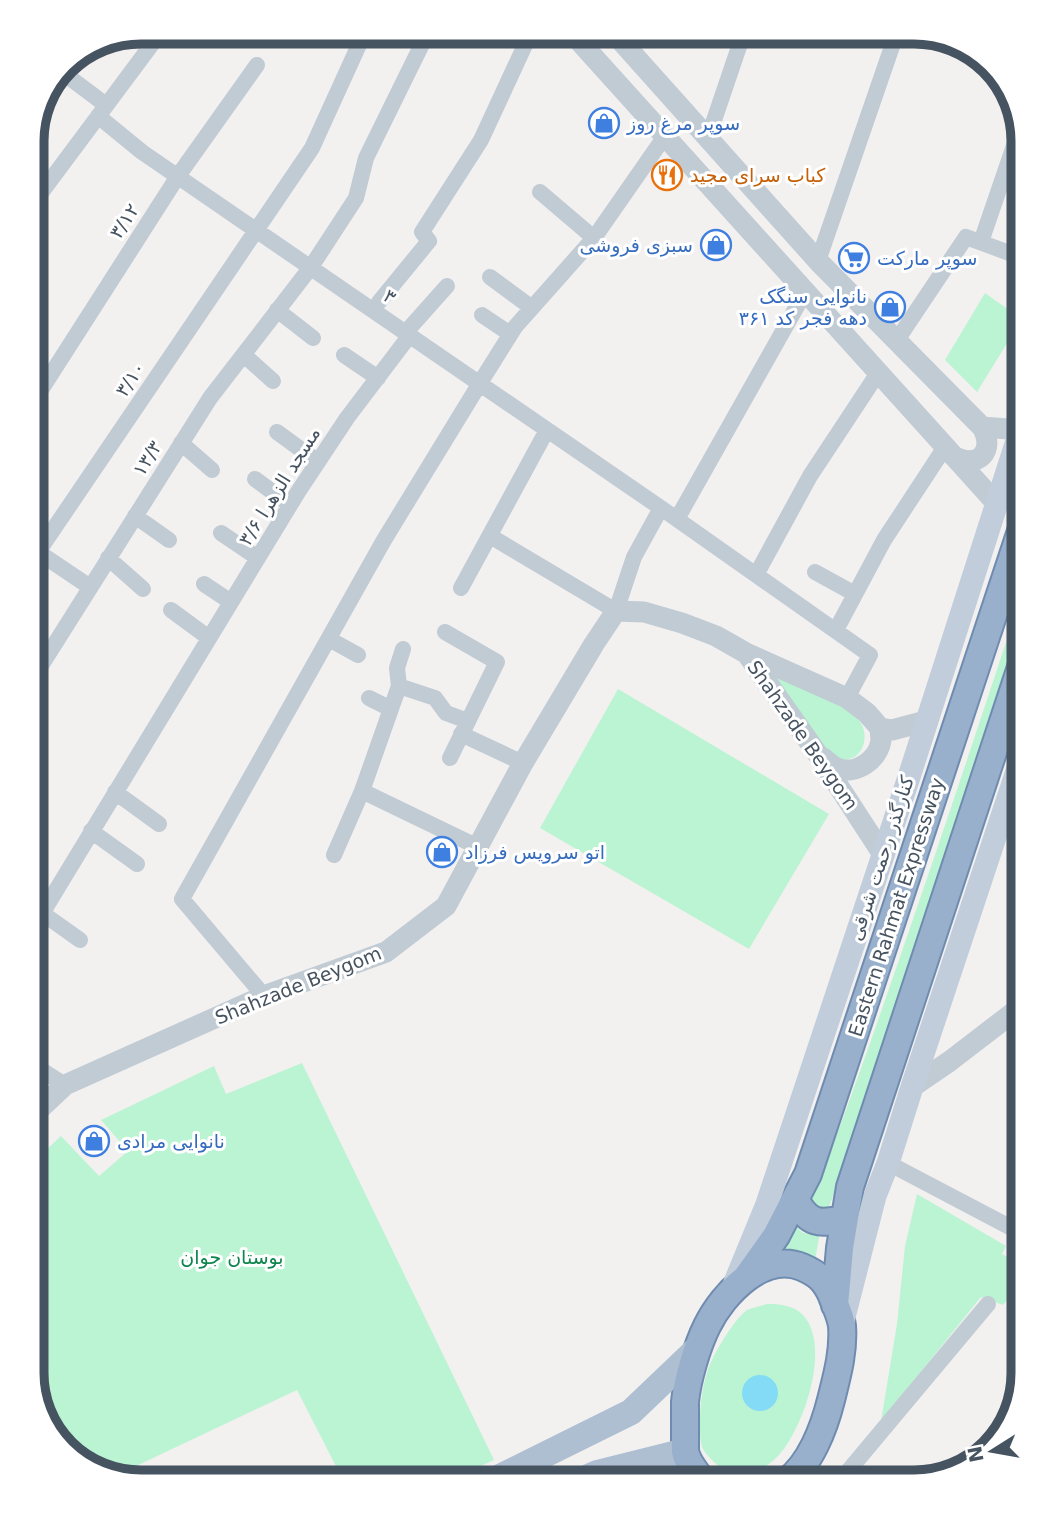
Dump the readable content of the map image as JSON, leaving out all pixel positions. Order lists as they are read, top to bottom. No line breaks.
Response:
{"streets":{"highway":["Eastern Rahmat Expressway"],"main road":["کنارگذر رحمت شرقی"],"street":["۳/۱۲","۳","۳/۱۰","۱۳/۳","مسجد الزهرا ۳/۶","Shahzade Beygom"]},"crossings":[["۳/۱۲","۳"],["۳","۳/۱۰"],["۳","۱۳/۳"],["۳","مسجد الزهرا ۳/۶"],["Shahzade Beygom","کنارگذر رحمت شرقی"],["کنارگذر رحمت شرقی","Eastern Rahmat Expressway"]],"parks":["بوستان جوان"],"places":{"shop":["سوپر مرغ روز","سبزی فروشی","نانوایی سنگک دهه فجر کد ۳۶۱","اتو سرویس فرزاد","نانوایی مرادی"],"restaurant":["کباب سرای مجید"],"supermarket":["سوپر مارکت"]},"north":"left"}
